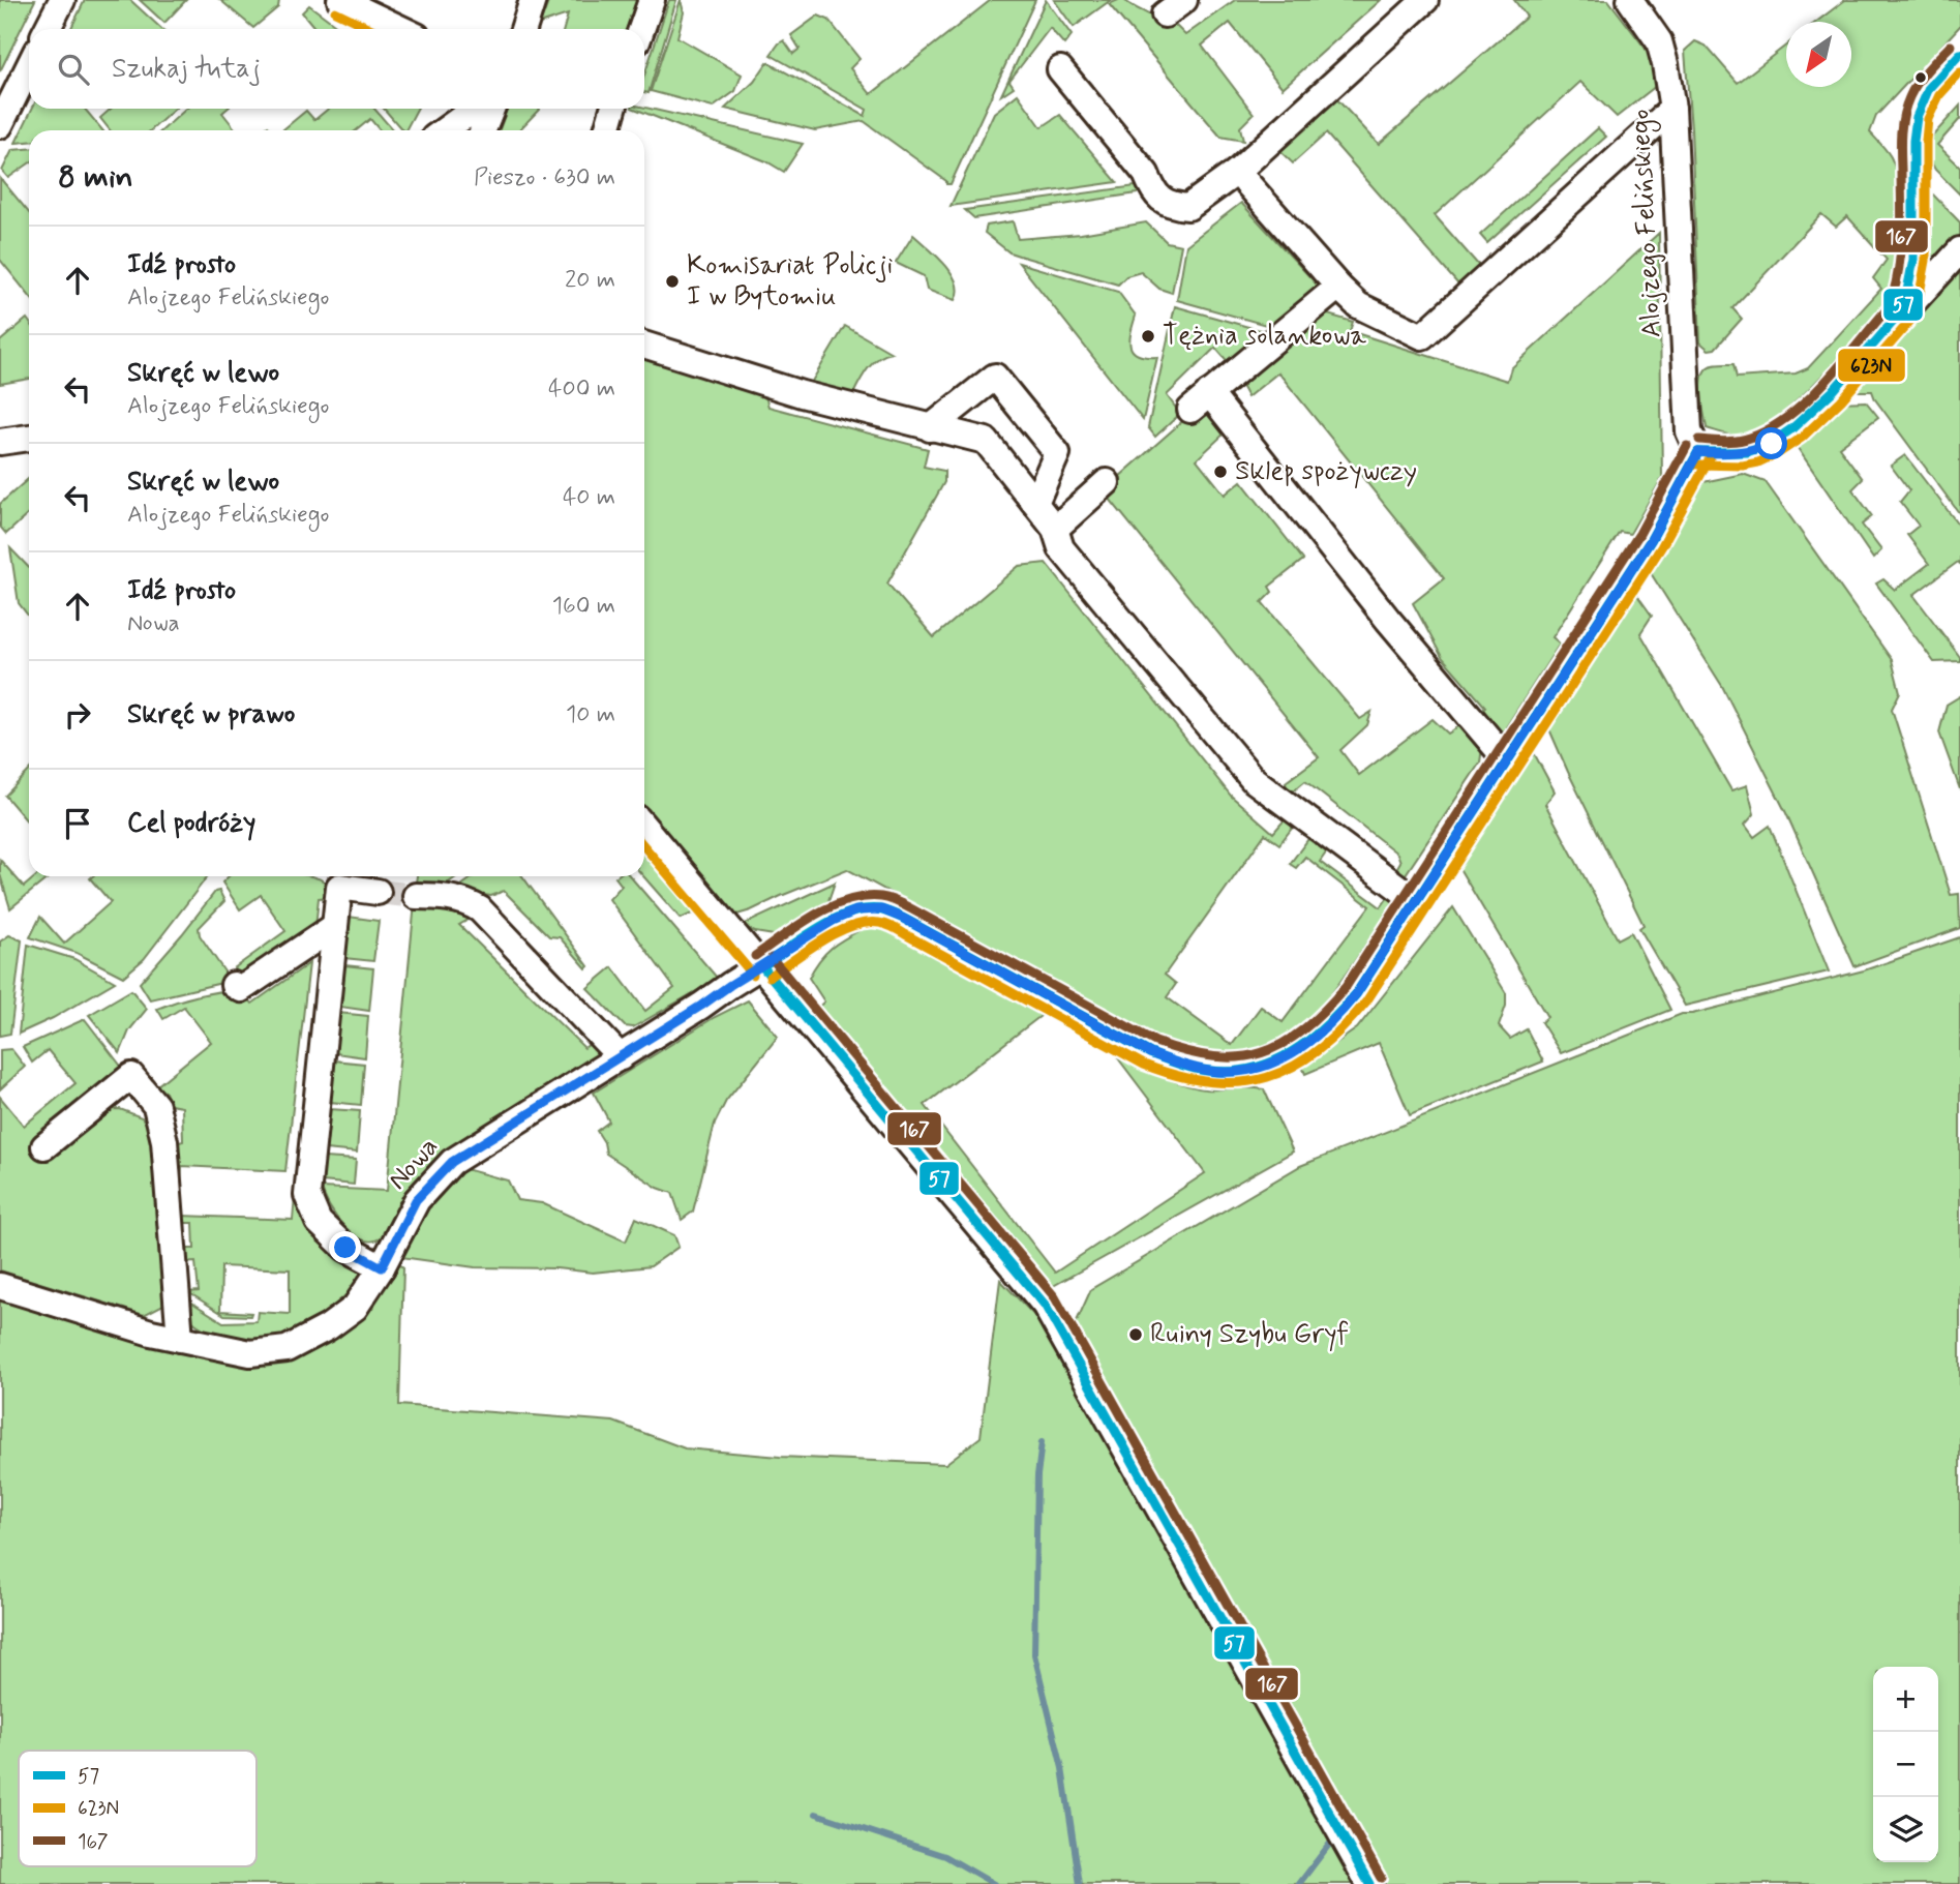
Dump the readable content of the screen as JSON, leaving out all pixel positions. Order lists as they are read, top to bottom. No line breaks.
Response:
{"streets":{"street":["Alojzego Felińskiego","Nowa"]},"places":["Komisariat Policji I w Bytomiu","Tężnia solankowa","Sklep spożywczy","Ruiny Szybu Gryf"],"lines":["transit line 623N","transit line 167","transit line 57"],"legend":["57","623N","167"],"north":"bottom left","page":{"search":"Szukaj tutaj","heading":["8 min","Pieszo · 630 m"],"list":[["Idź prosto","Alojzego Felińskiego","20 m"],["Skręć w lewo","Alojzego Felińskiego","400 m"],["Skręć w lewo","Alojzego Felińskiego","40 m"],["Idź prosto","Nowa","160 m"],["Skręć w prawo","10 m"],"Cel podróży"],"map_buttons":["+","−"]}}
